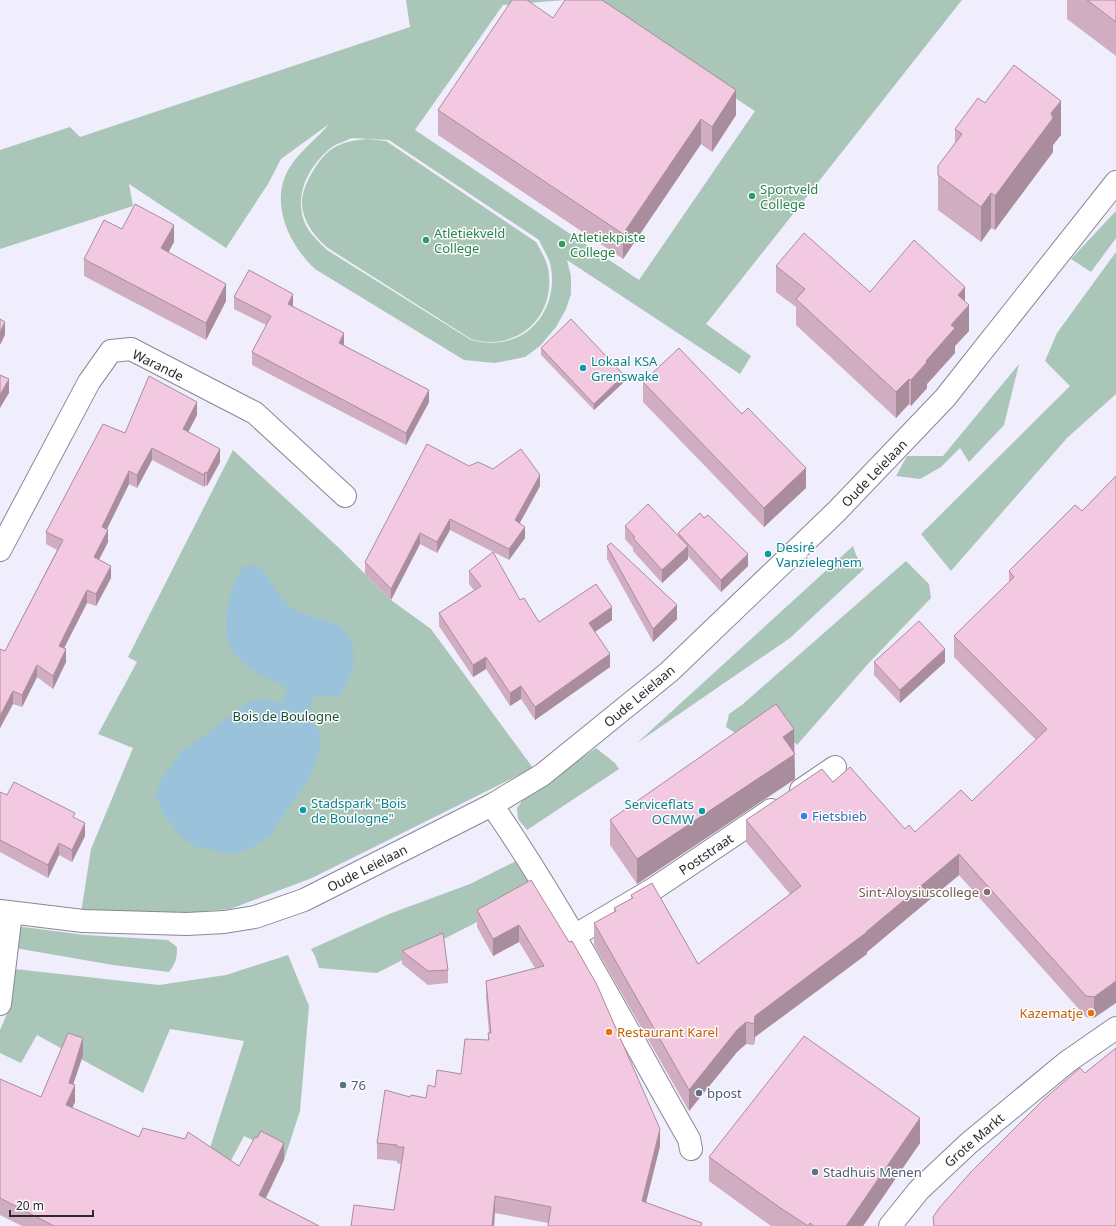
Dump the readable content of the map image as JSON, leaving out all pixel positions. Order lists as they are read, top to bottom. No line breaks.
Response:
{"streets":{"street":["Warande","Oude Leielaan","Poststraat","Grote Markt"]},"parks":["Bois de Boulogne"],"places":["Sportveld College","Atletiekveld College","Atletiekpiste College","Lokaal KSA Grenswake","Desiré Vanzieleghem","Stadspark \"Bois de Boulogne\"","Serviceflats OCMW","Fietsbieb","Sint-Aloysiuscollege","Kazematje","Restaurant Karel","76","bpost","Stadhuis Menen"],"scale_bar":"20 m"}
